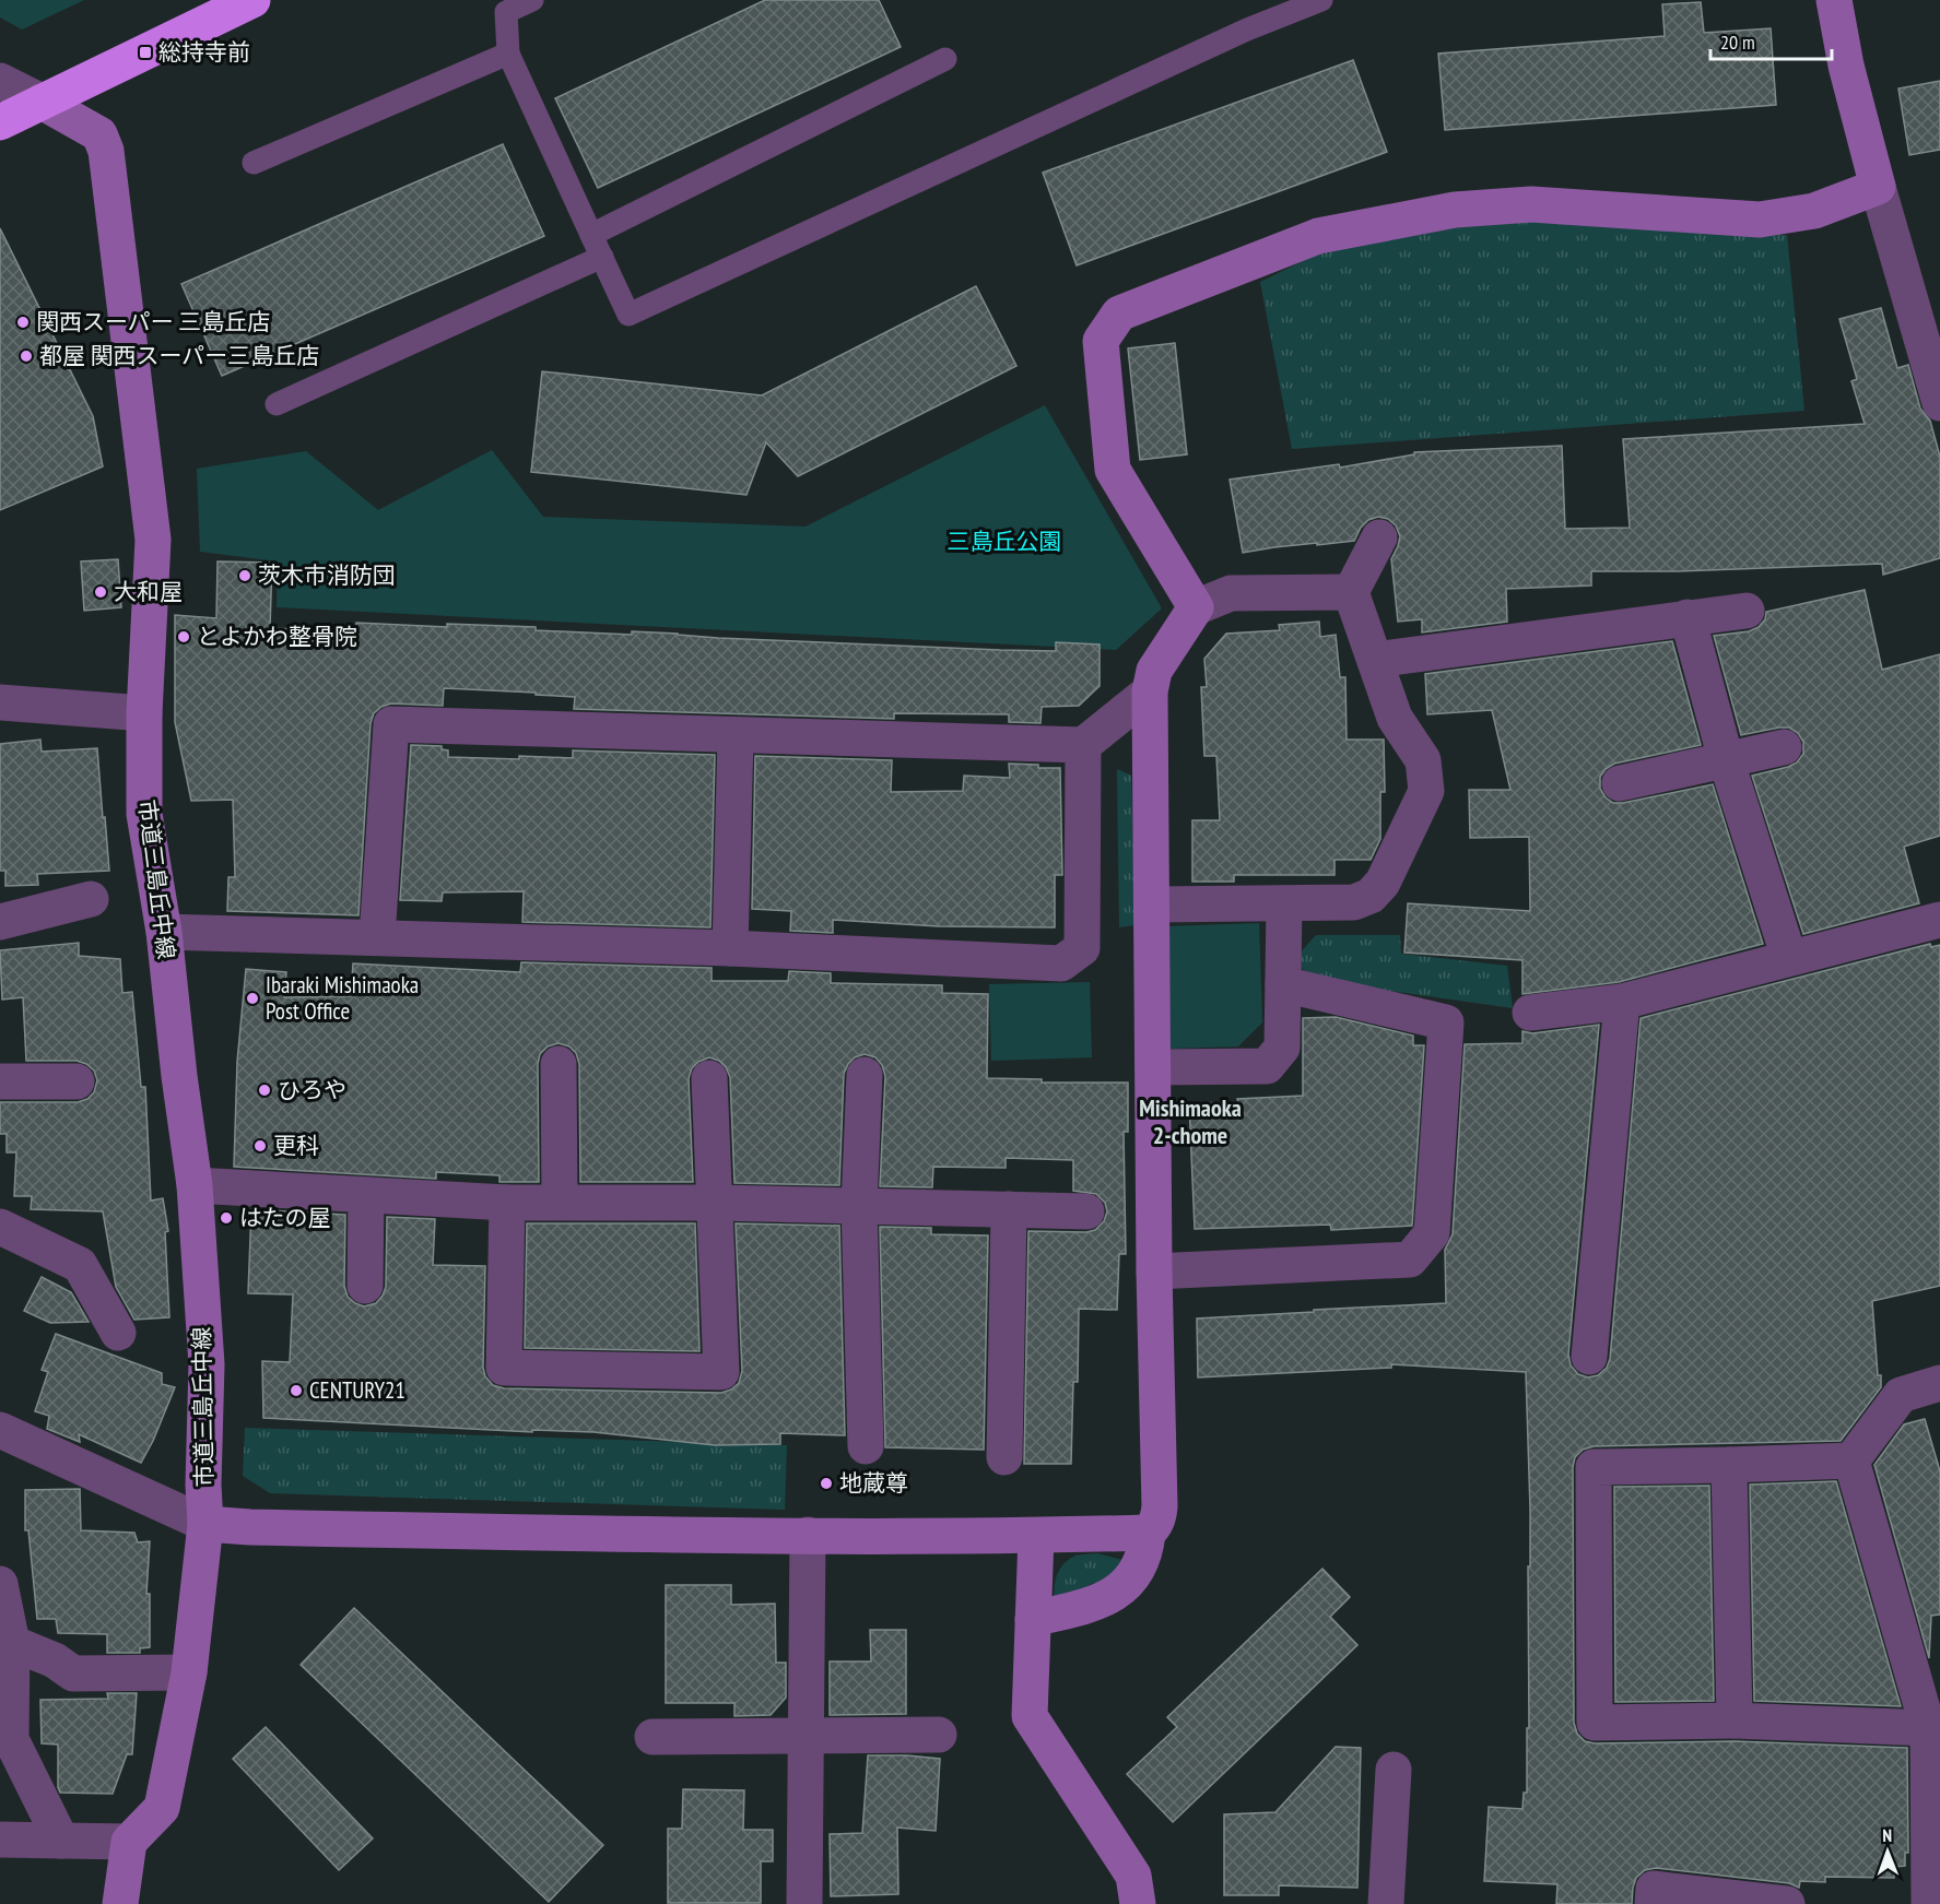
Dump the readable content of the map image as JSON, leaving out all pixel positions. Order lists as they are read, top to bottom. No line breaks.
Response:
{"streets":{"street":["市道三島丘中線"]},"districts":["Mishimaoka 2-chome"],"parks":["三島丘公園"],"places":{"transit":["総持寺前"],"other":["関西スーパー 三島丘店","都屋 関西スーパー三島丘店","茨木市消防団","大和屋","とよかわ整骨院","Ibaraki Mishimaoka Post Office","ひろや","更科","はたの屋","CENTURY21","地蔵尊"]},"scale_bar":"20 m","north":"top"}
